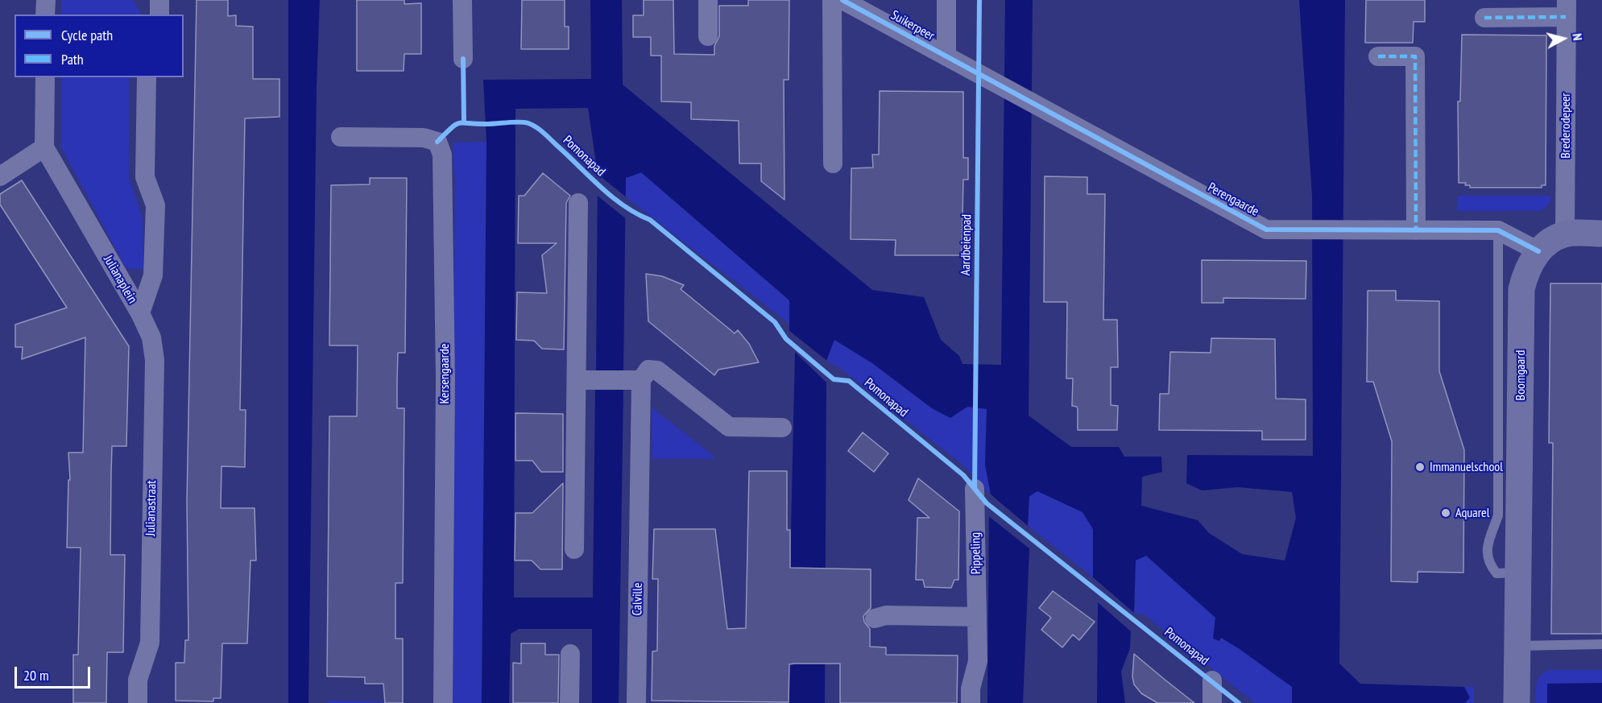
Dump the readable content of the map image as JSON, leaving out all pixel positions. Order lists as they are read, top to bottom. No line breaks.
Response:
{"streets":{"street":["Suikerpeer","Brederodepeer","Perengaarde","Julianaplein","Kersengaarde","Boomgaard","Julianastraat","Pippeling","Calville"],"cycle path":["Pomonapad","Aardbeienpad"]},"crossings":[["Suikerpeer","Perengaarde"],["Brederodepeer","Boomgaard"],["Perengaarde","Boomgaard"],["Julianaplein","Julianastraat"]],"places":["Immanuelschool","Aquarel"],"legend":["Cycle path","Path"],"scale_bar":"20 m","north":"right"}
